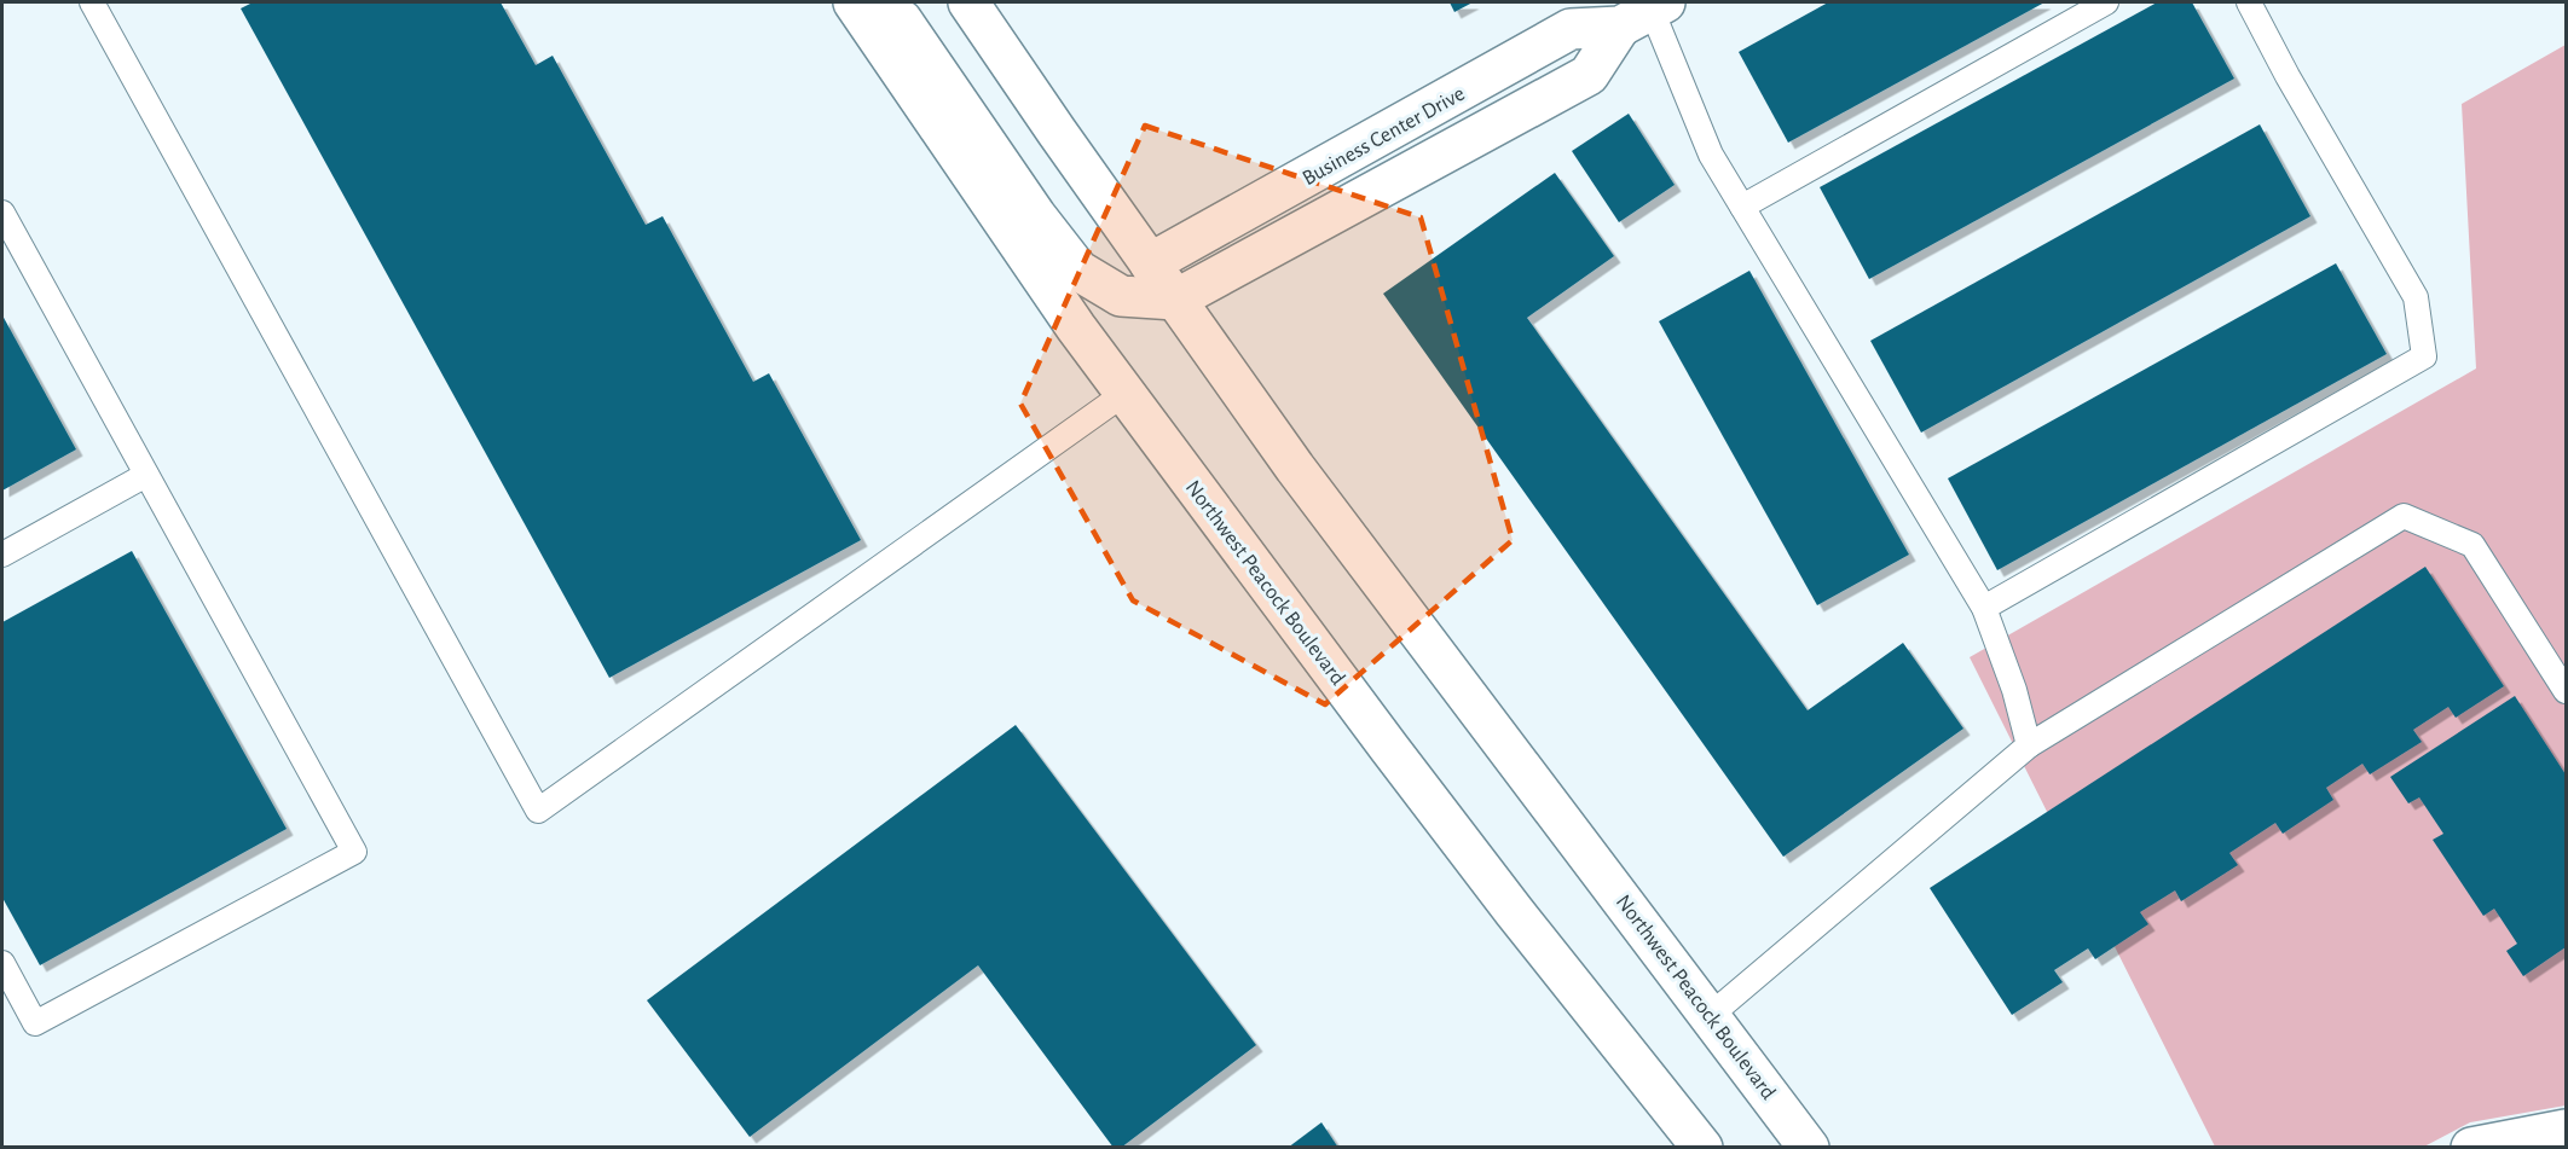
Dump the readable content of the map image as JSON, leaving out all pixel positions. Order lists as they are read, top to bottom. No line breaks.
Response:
{"streets":{"street":["Business Center Drive","Northwest Peacock Boulevard"]},"crossings":[["Business Center Drive","Northwest Peacock Boulevard"]]}
